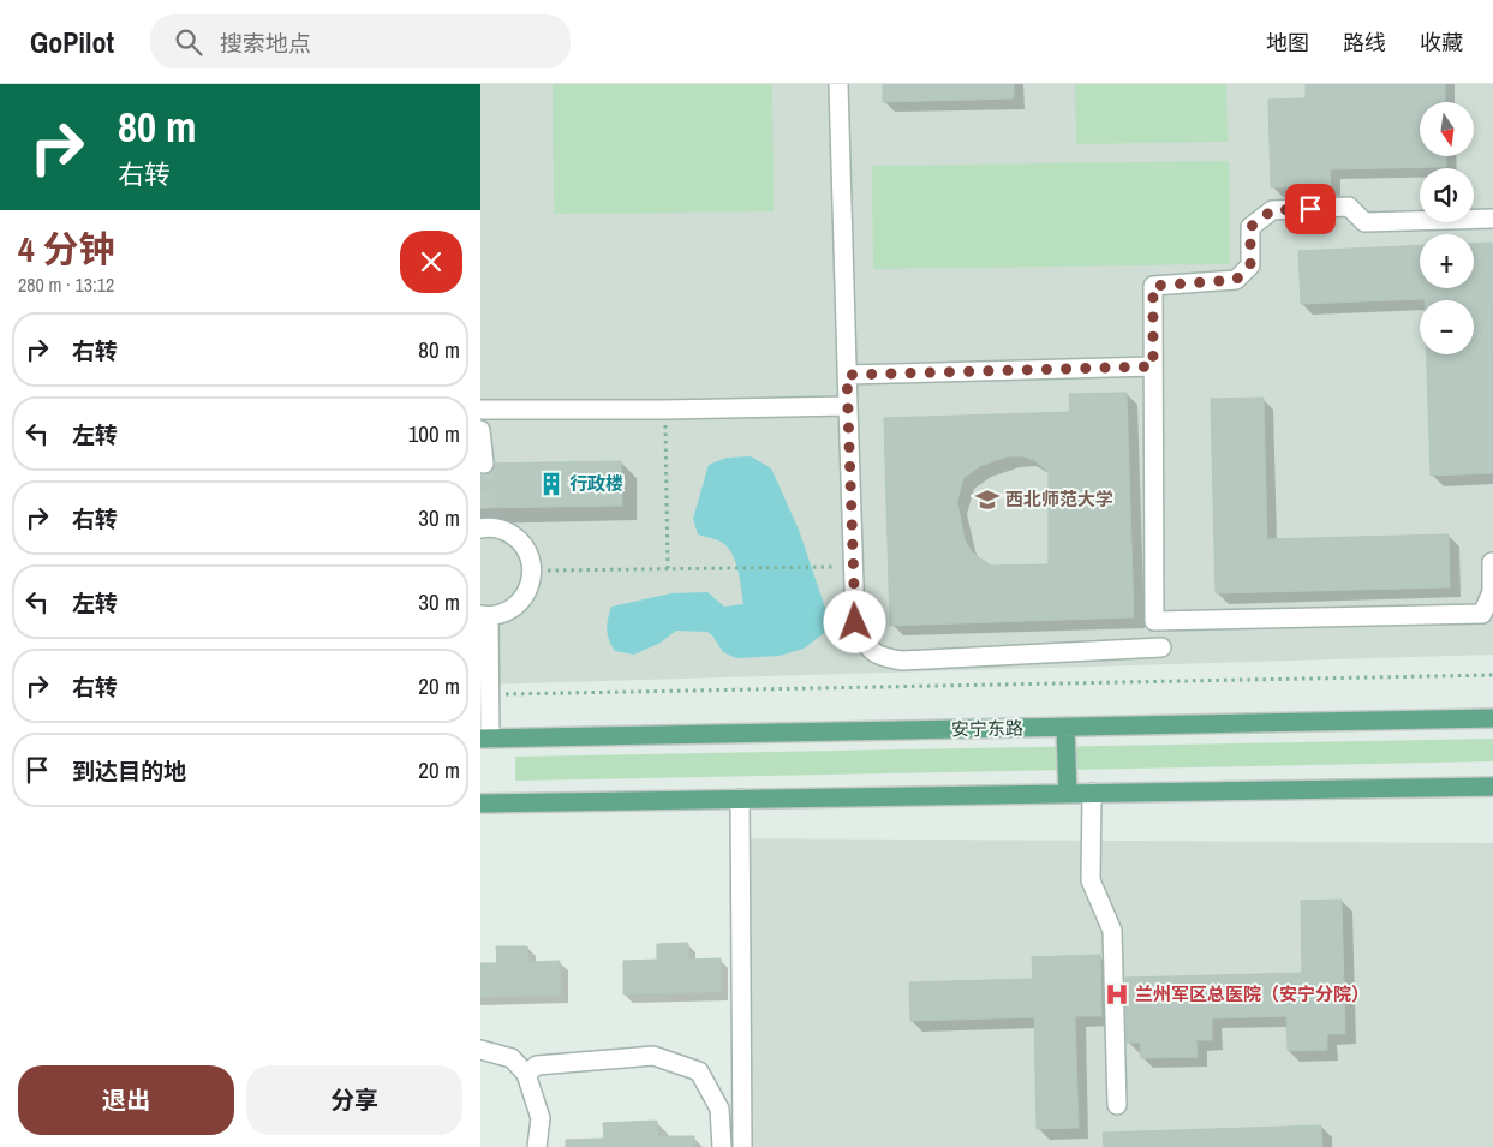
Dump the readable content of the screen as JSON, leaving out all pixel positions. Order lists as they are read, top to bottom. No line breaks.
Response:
{"streets":{"main road":["安宁东路"]},"places":{"building":["行政楼"],"school or university":["西北师范大学"],"hospital":["兰州军区总医院（安宁分院）"]},"north":"bottom","page":{"header":"GoPilot","search":"搜索地点","nav":["地图","路线","收藏"],"turn":["80 m","右转"],"map_buttons":["+","−"],"heading":["4 分钟","280 m · 13:12"],"list":[{"name":"右转","value":"80 m"},{"name":"左转","value":"100 m"},{"name":"右转","value":"30 m"},{"name":"左转","value":"30 m"},{"name":"右转","value":"20 m"},{"name":"到达目的地","value":"20 m"}],"buttons":["退出","分享"]}}
